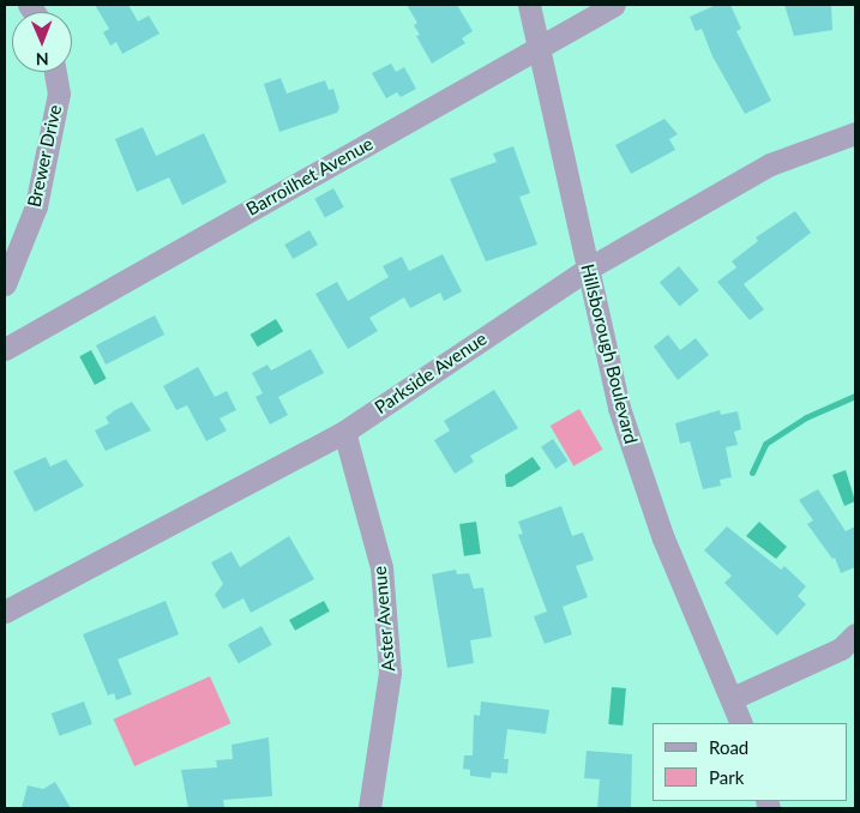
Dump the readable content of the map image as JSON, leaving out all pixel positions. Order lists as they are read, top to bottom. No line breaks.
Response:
{"streets":{"street":["Brewer Drive","Barroilhet Avenue","Hillsborough Boulevard","Parkside Avenue","Aster Avenue"]},"crossings":[["Barroilhet Avenue","Hillsborough Boulevard"],["Hillsborough Boulevard","Parkside Avenue"],["Parkside Avenue","Aster Avenue"]],"legend":["Road","Park"],"north":"bottom"}
